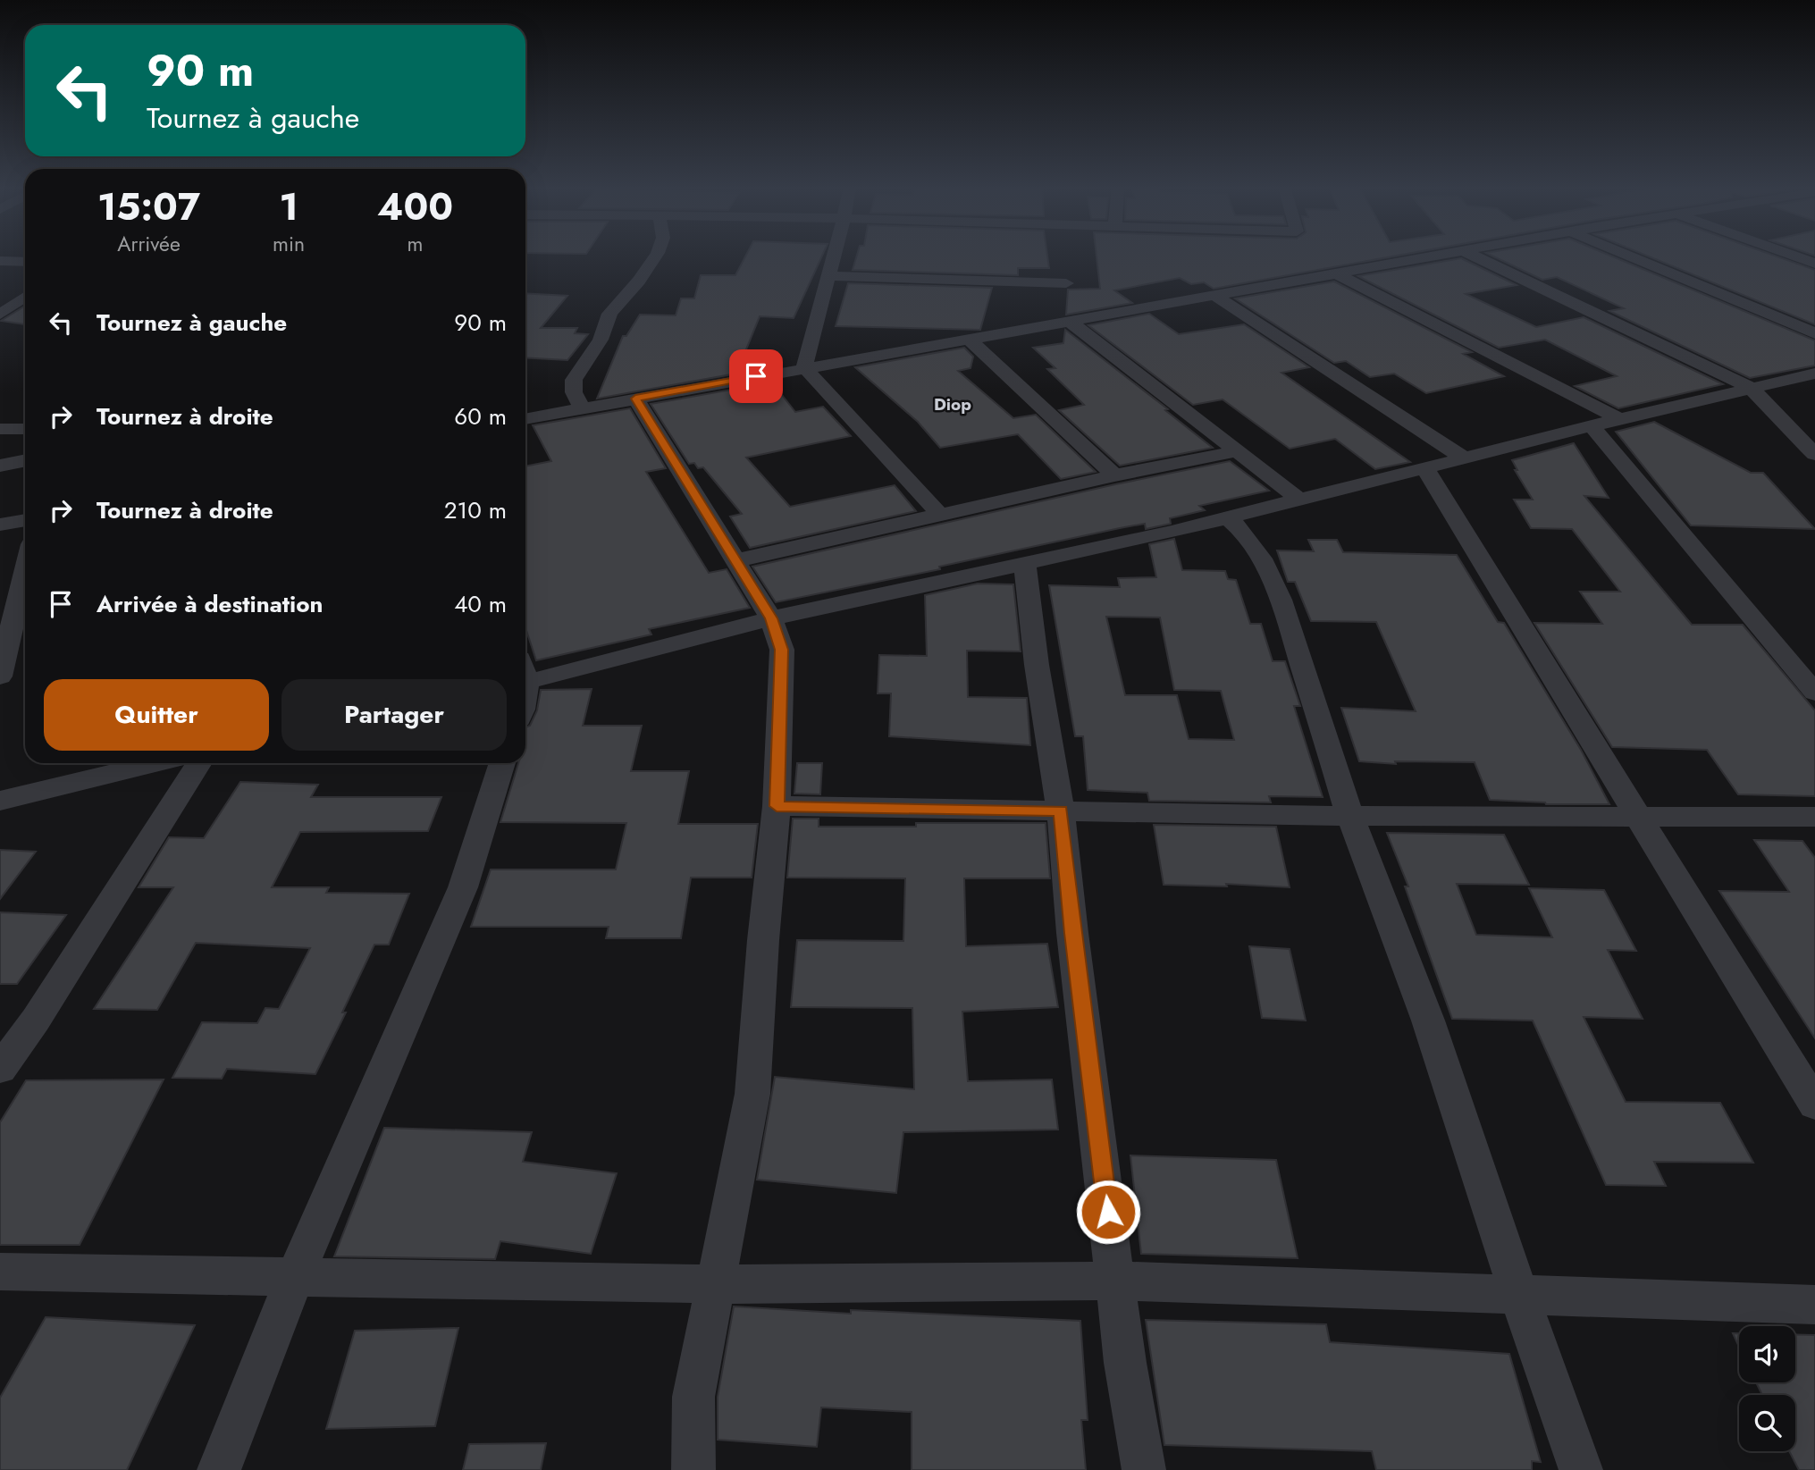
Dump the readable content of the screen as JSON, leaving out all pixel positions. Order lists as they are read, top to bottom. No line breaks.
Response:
{"districts":["Diop"],"page":{"turn":["90 m","Tournez à gauche"],"eta":["15:07","Arrivée","1","min","400","m"],"list":[{"name":"Tournez à gauche","value":"90 m"},{"name":"Tournez à droite","value":"60 m"},{"name":"Tournez à droite","value":"210 m"},{"name":"Arrivée à destination","value":"40 m"}],"buttons":["Quitter","Partager"]}}
